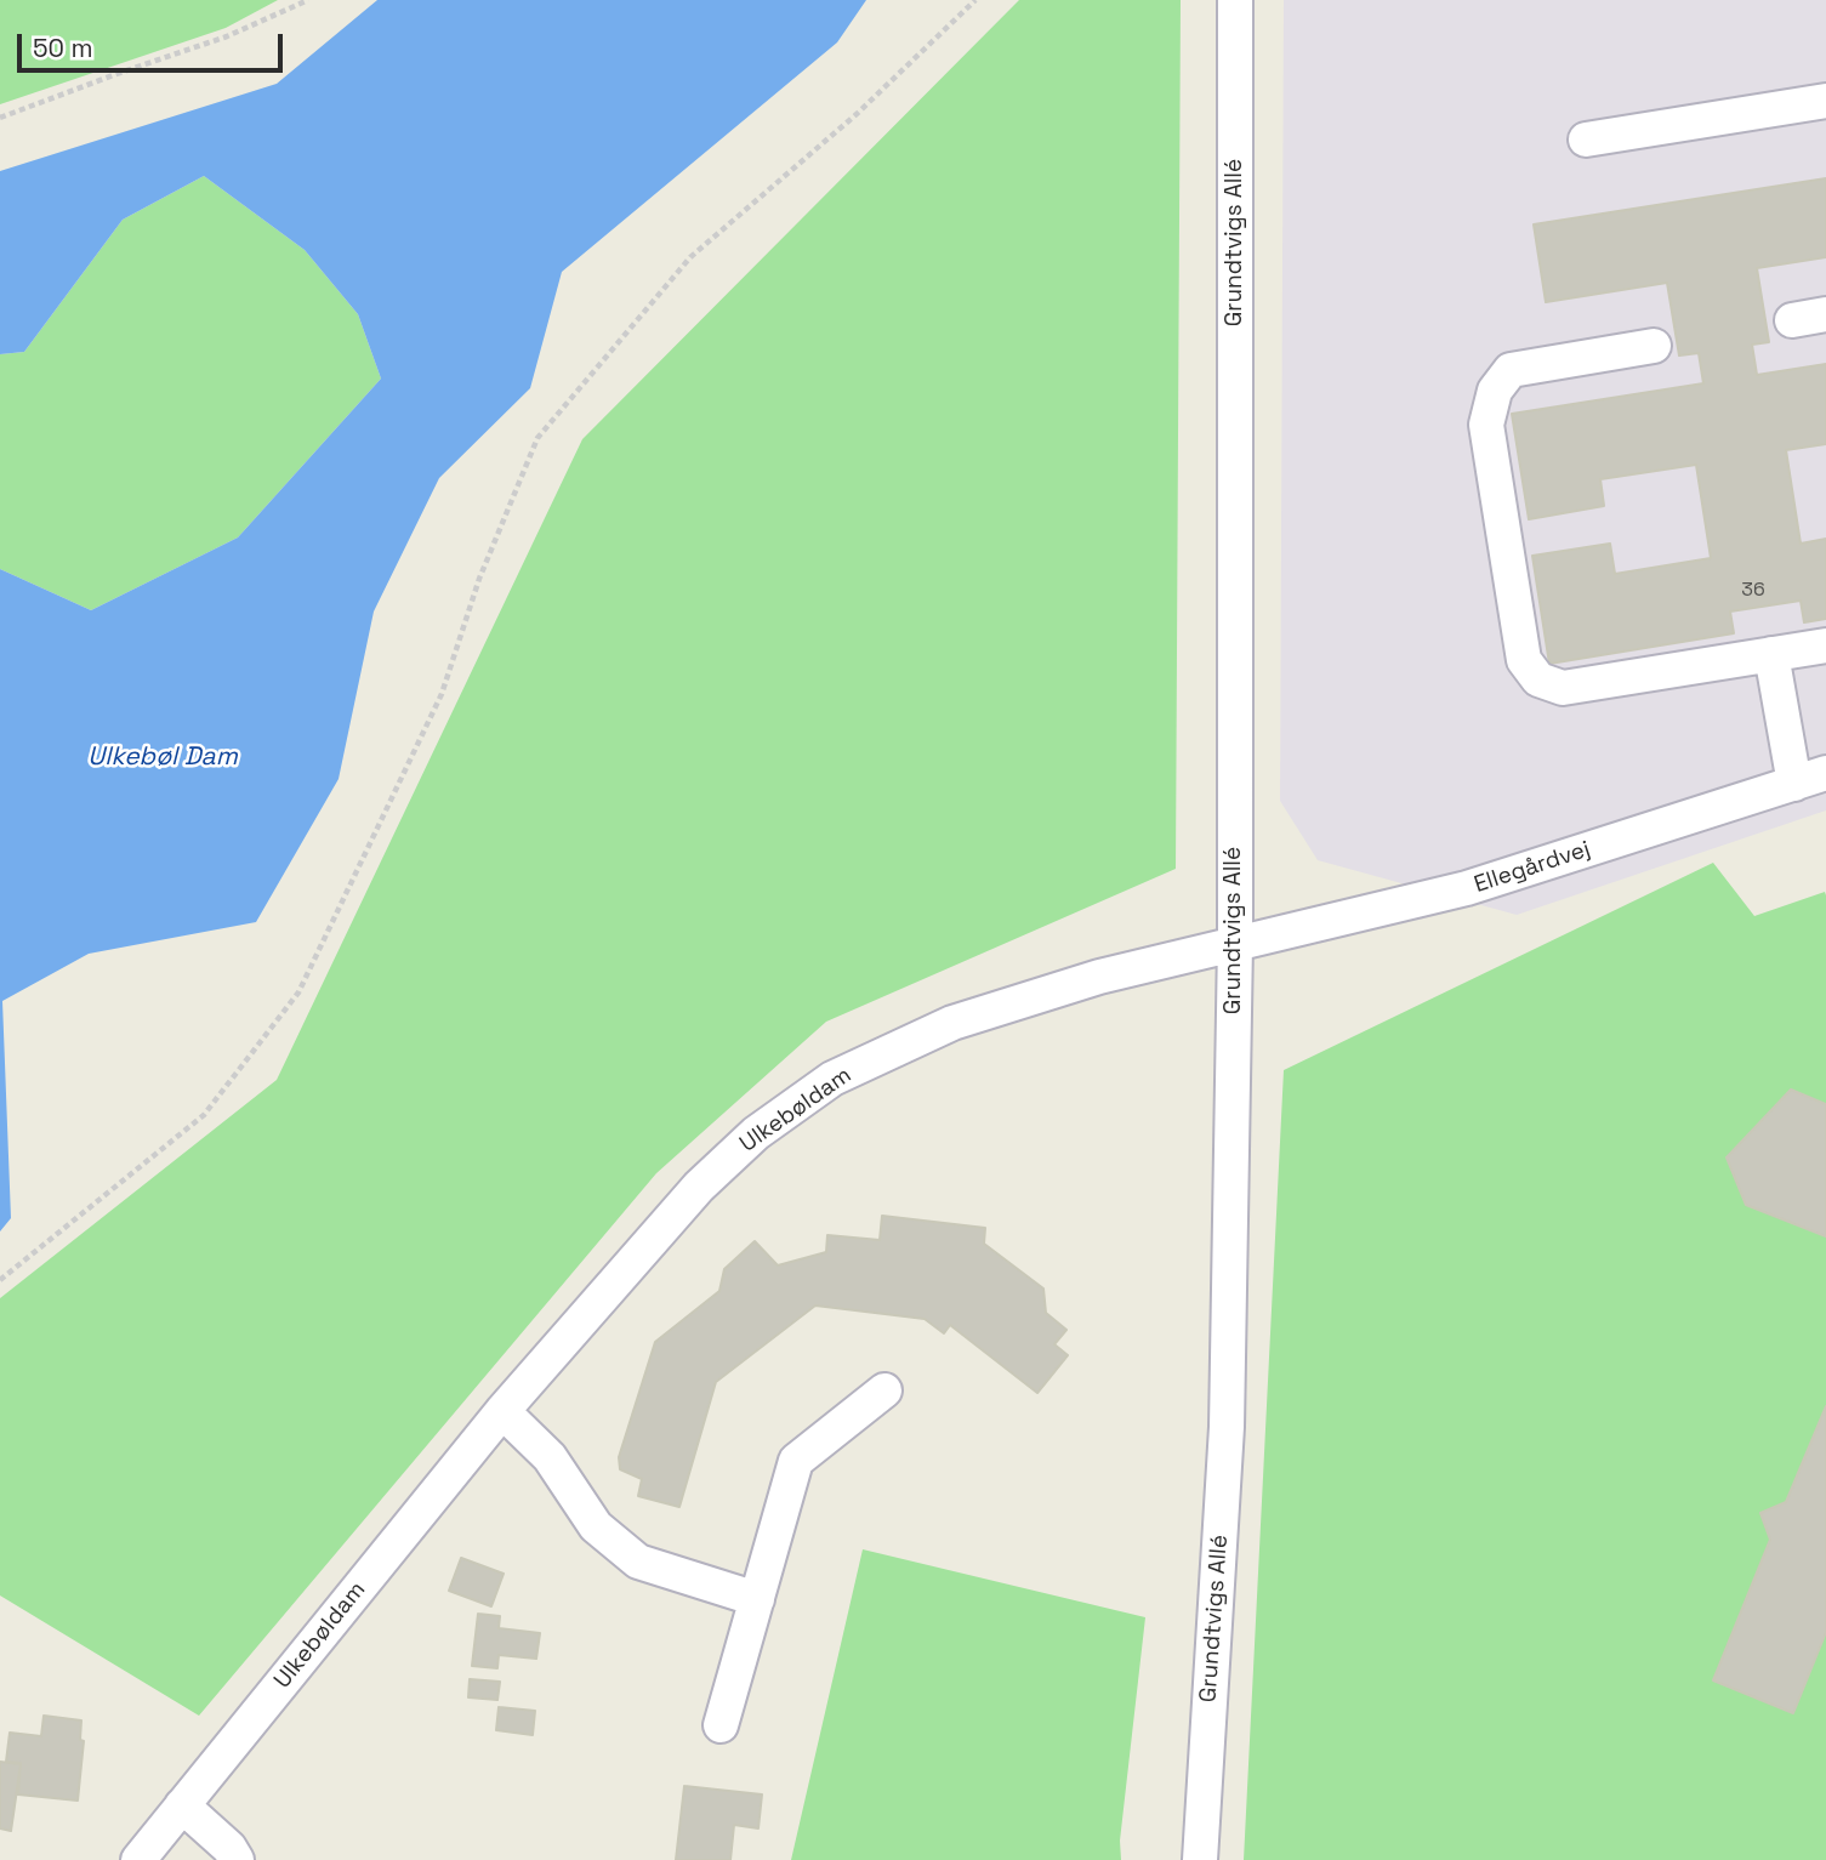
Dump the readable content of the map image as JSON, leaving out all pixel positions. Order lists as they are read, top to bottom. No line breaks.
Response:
{"streets":{"street":["Grundtvigs Allé","Ellegårdvej","Ulkebøldam"]},"crossings":[["Grundtvigs Allé","Ellegårdvej"],["Grundtvigs Allé","Ulkebøldam"],["Ellegårdvej","Ulkebøldam"]],"water":["Ulkebøl Dam"],"house_numbers":["36"],"scale_bar":"50 m"}
